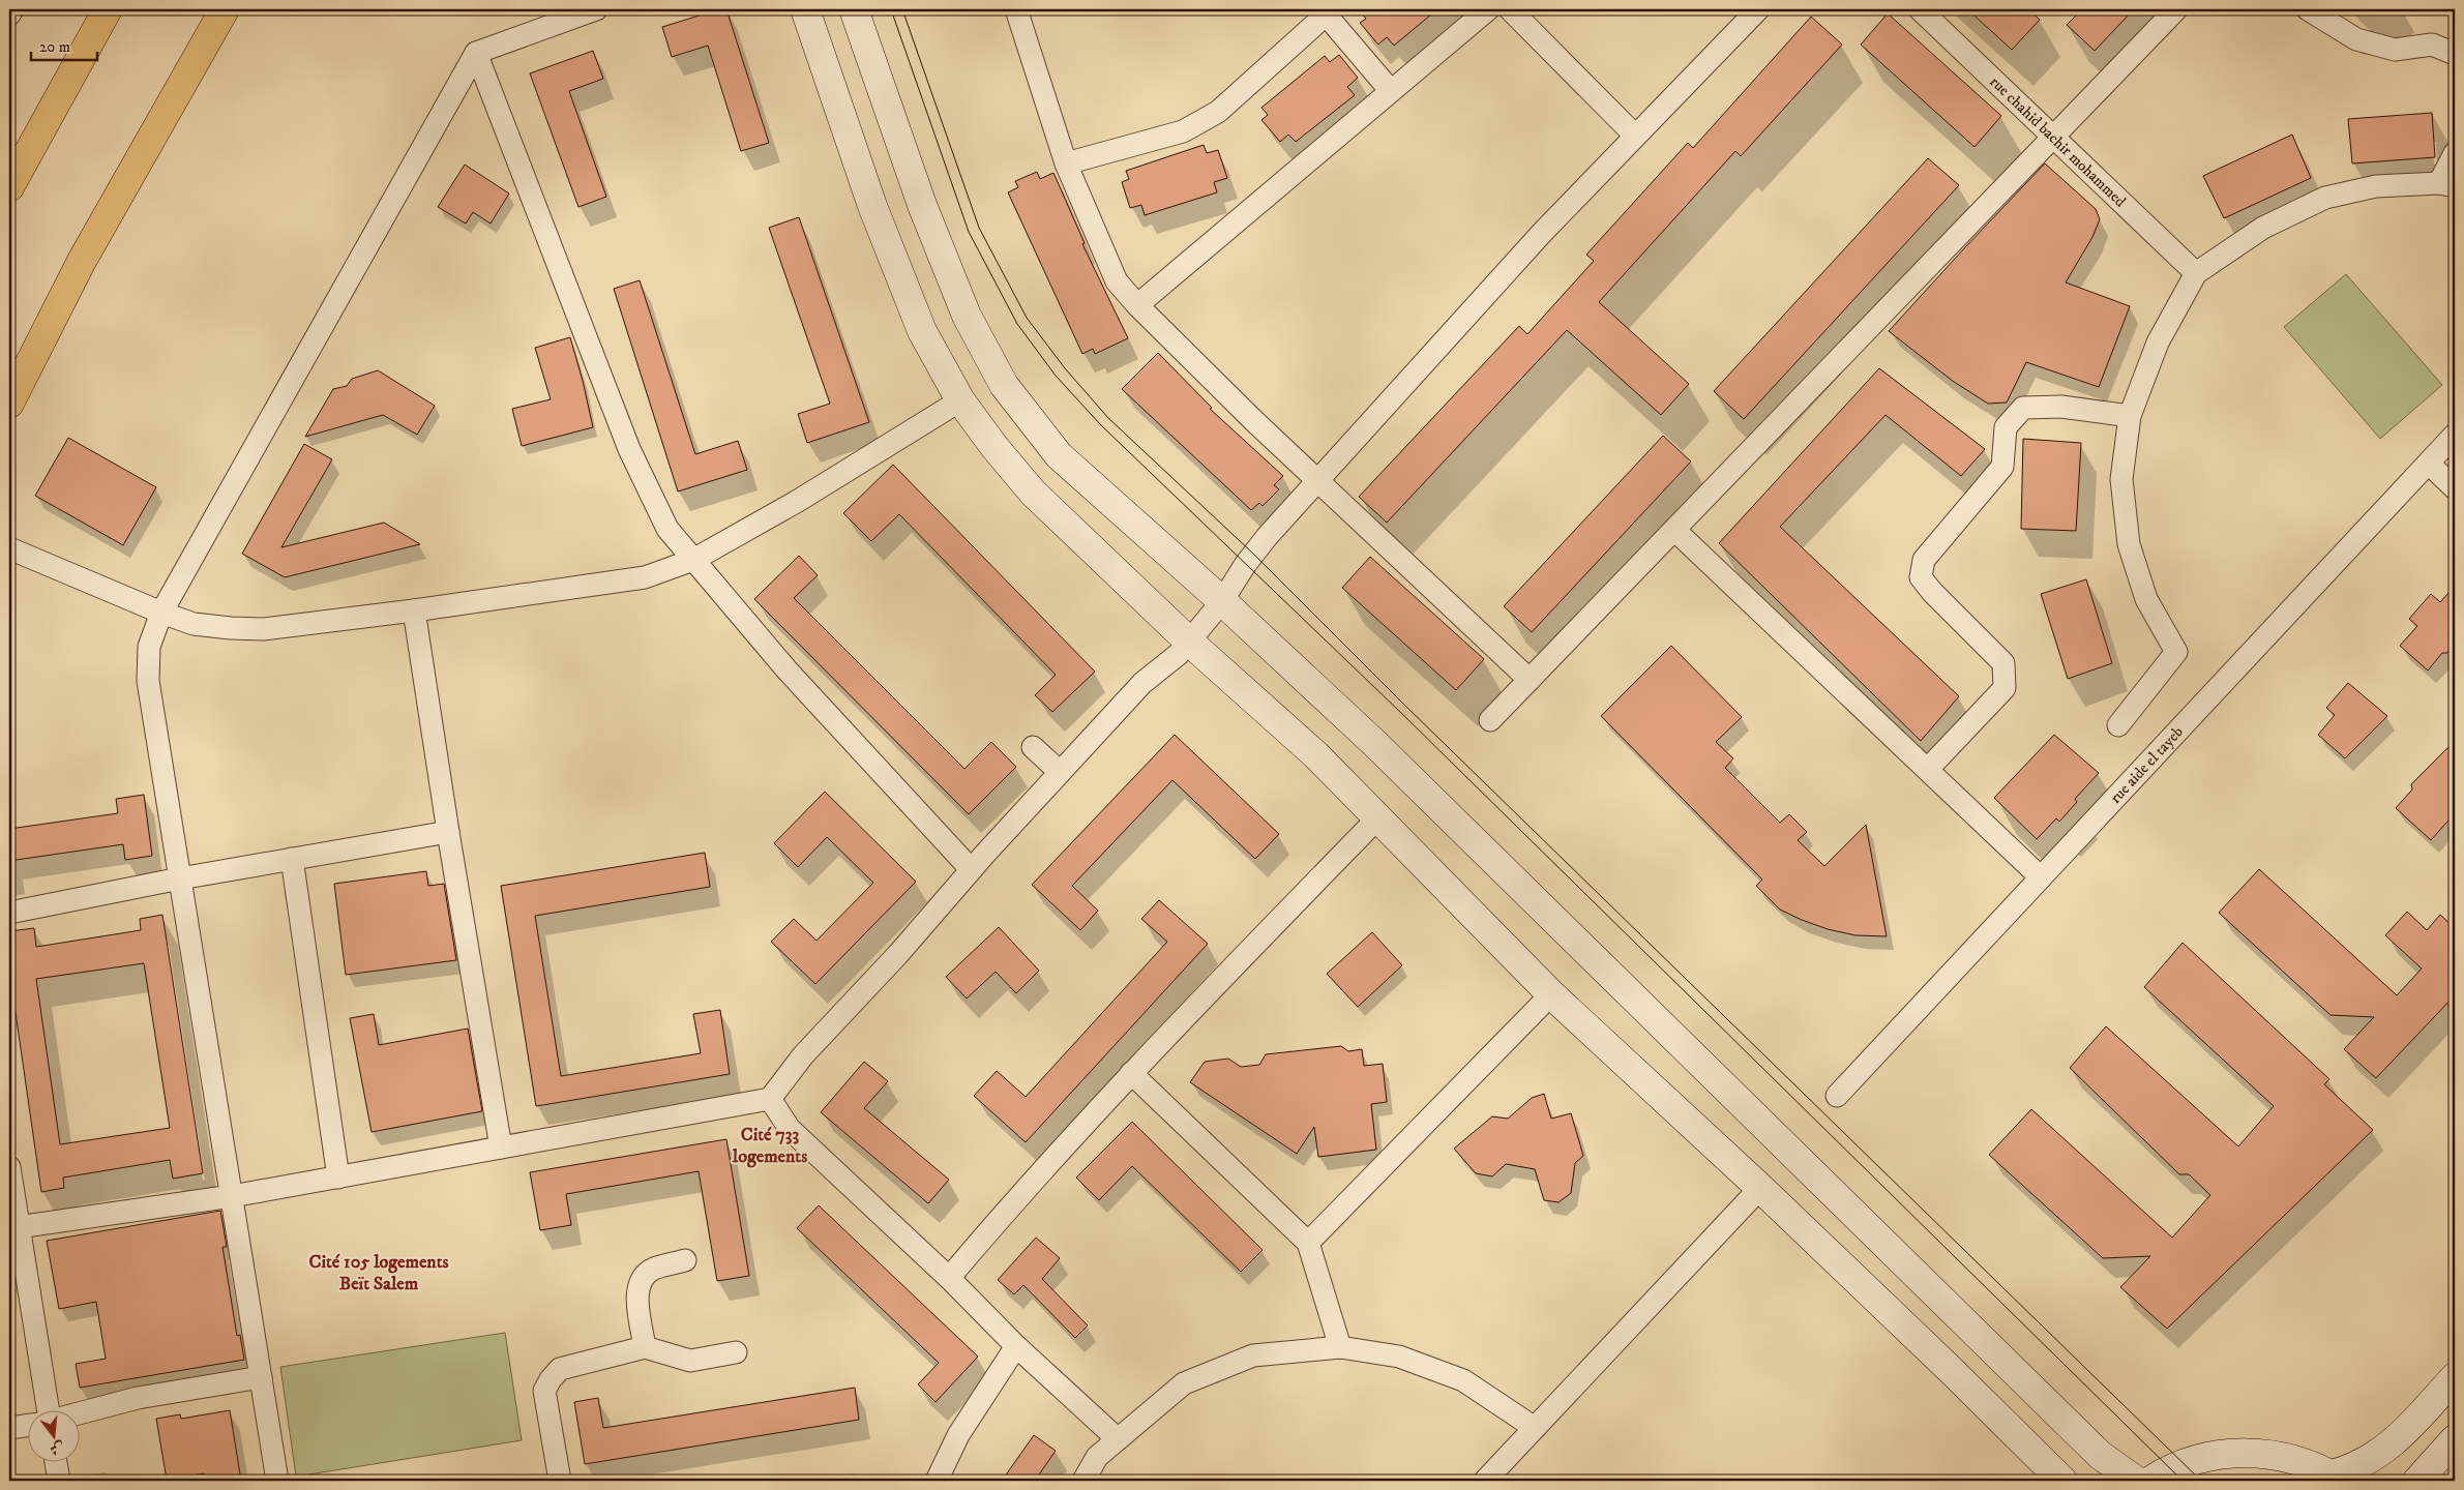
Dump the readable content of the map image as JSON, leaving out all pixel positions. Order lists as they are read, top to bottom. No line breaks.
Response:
{"streets":{"street":["rue chahid bachir mohammed","rue aide el tayeb"]},"districts":["Cité 733 logements","Cité 105 logements Beït Salem"],"scale_bar":"20 m","north":"bottom"}
